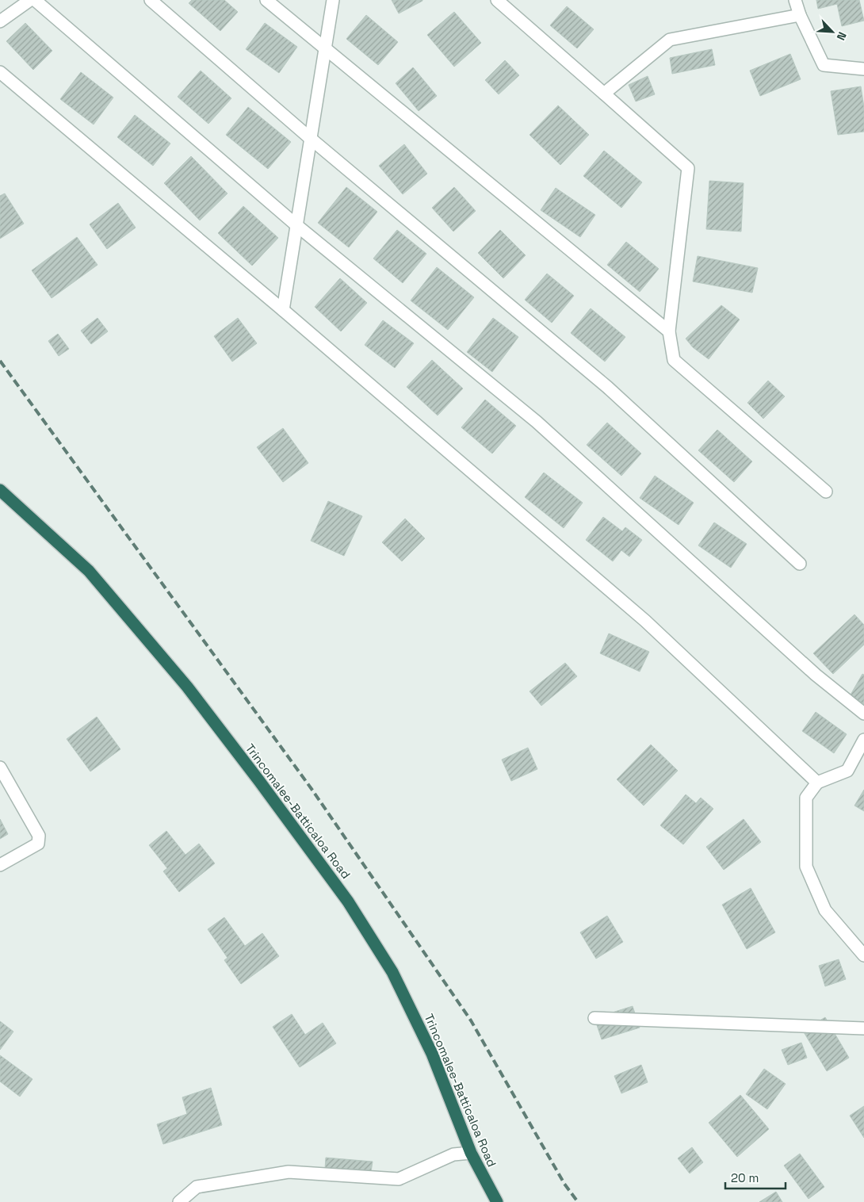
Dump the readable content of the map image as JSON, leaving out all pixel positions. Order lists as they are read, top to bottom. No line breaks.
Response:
{"streets":{"highway":["Trincomalee-Batticaloa Road"]},"scale_bar":"20 m","north":"bottom right"}
